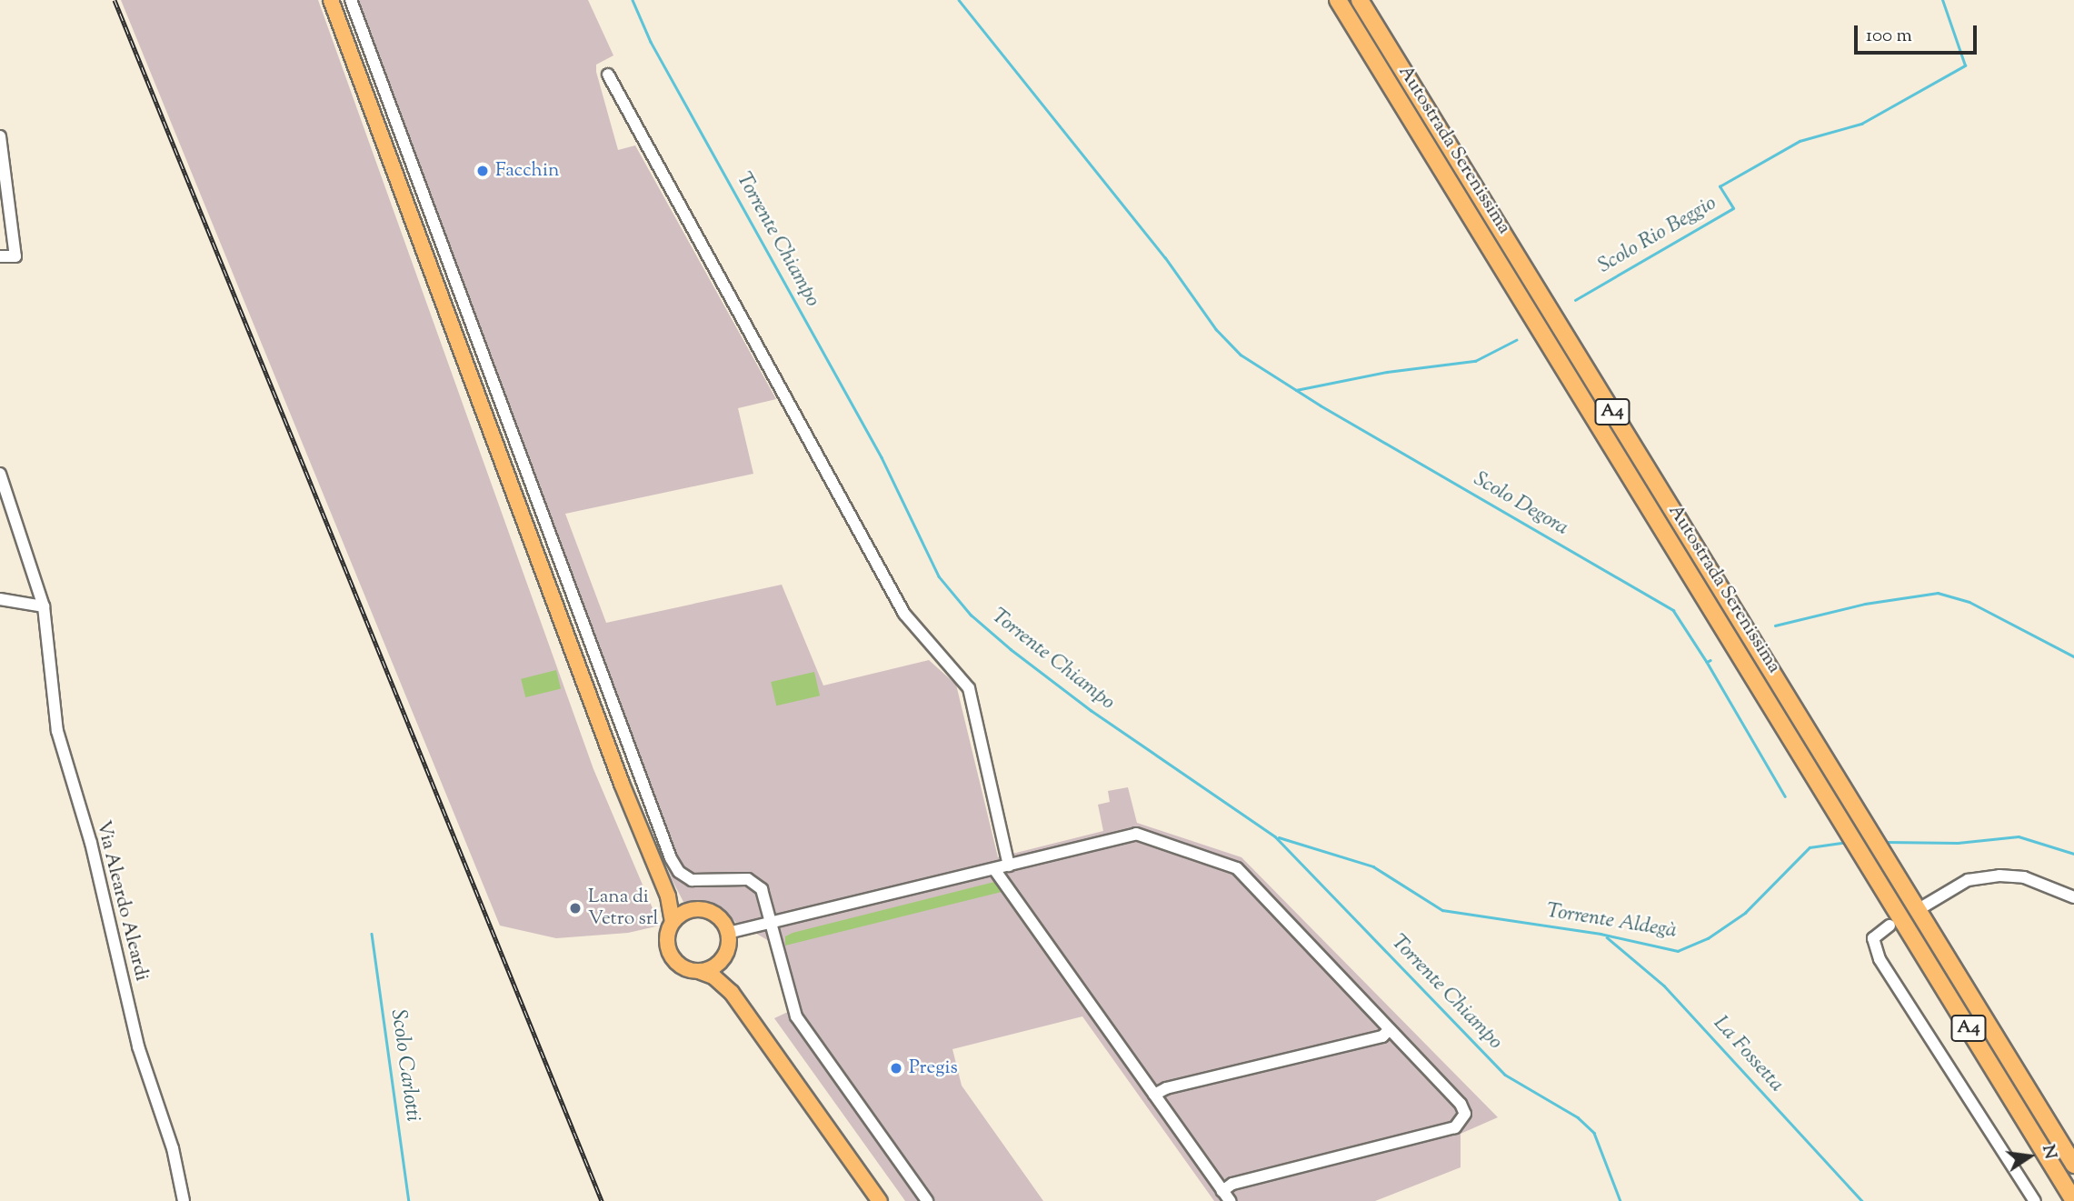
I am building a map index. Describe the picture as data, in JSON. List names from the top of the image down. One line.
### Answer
{"streets":{"highway":["Autostrada Serenissima","A4"],"street":["Via Aleardo Aleardi"]},"water":["Scolo Rio Beggio","Torrente Chiampo","Scolo Degora","Torrente Aldegà","La Fossetta","Scolo Carlotti"],"places":["Facchin","Lana di Vetro srl","Pregis"],"scale_bar":"100 m","north":"right"}
